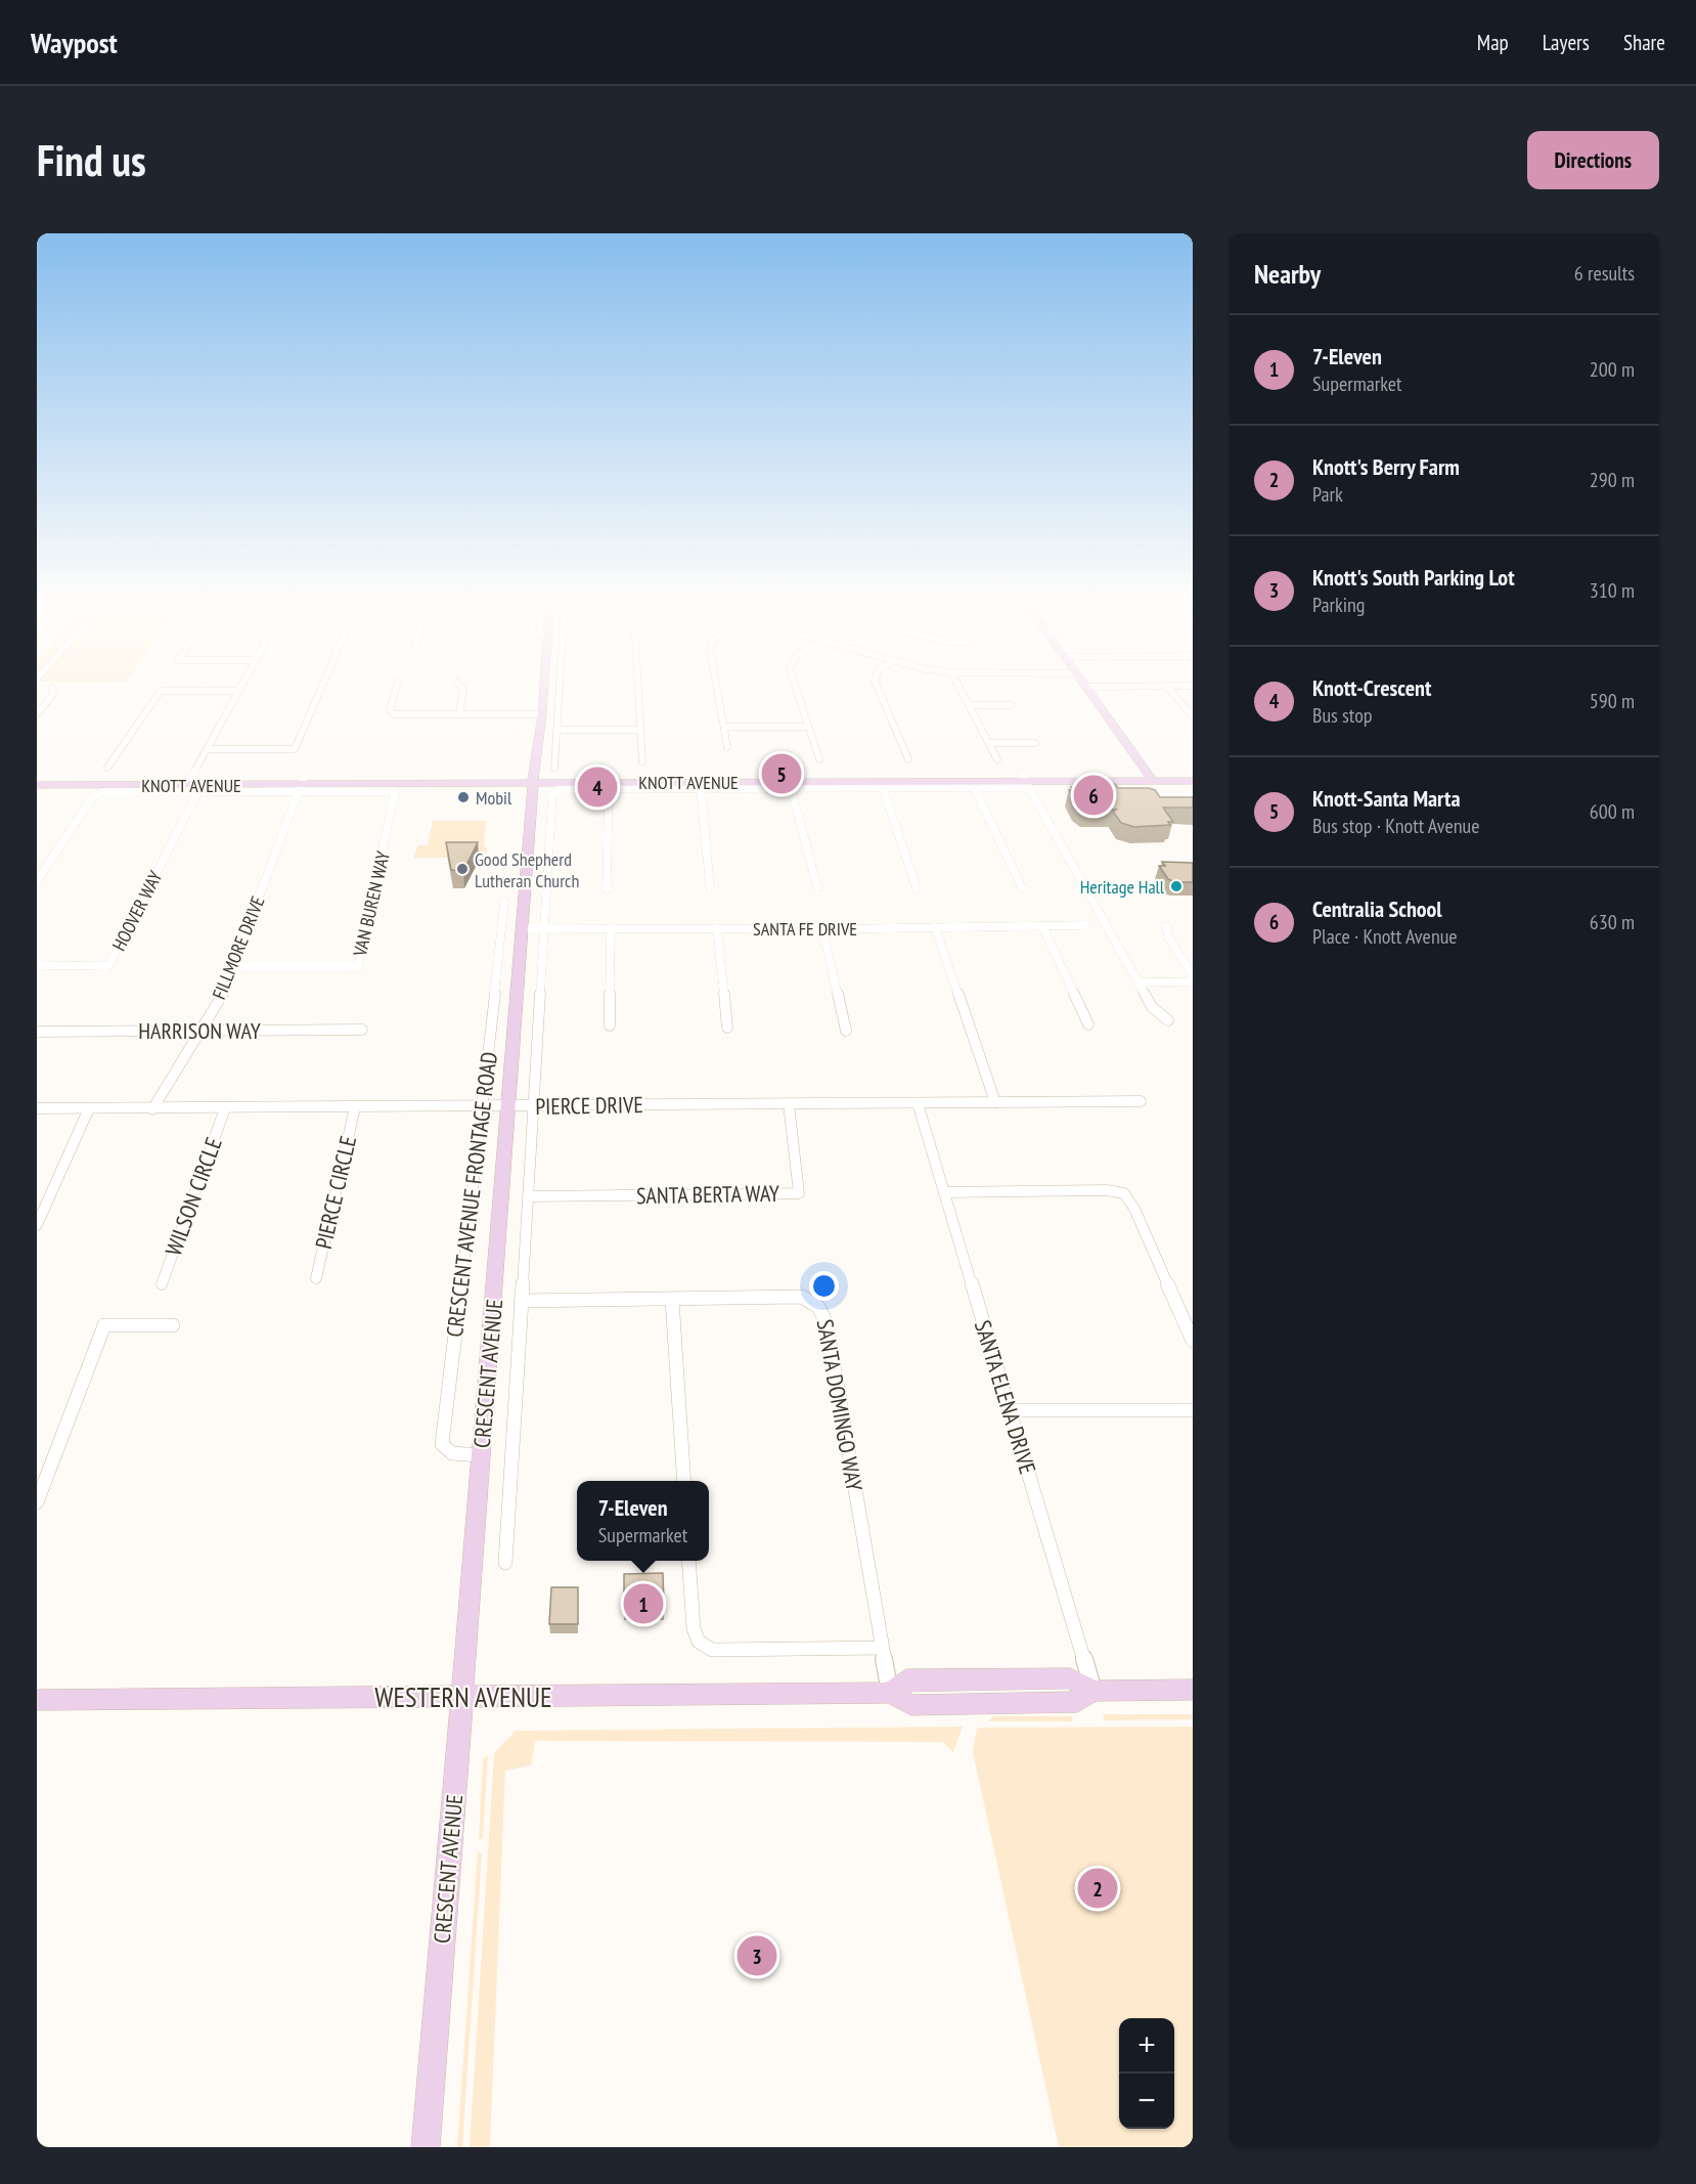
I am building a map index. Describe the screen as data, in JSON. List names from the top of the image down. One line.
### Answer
{"streets":{"street":["KNOTT AVENUE","VAN BUREN WAY","HOOVER WAY","SANTA FE DRIVE","FILLMORE DRIVE","HARRISON WAY","PIERCE DRIVE","PIERCE CIRCLE","CRESCENT AVENUE FRONTAGE ROAD","SANTA BERTA WAY","WILSON CIRCLE","CRESCENT AVENUE","SANTA ELENA DRIVE","SANTA DOMINGO WAY","WESTERN AVENUE"]},"crossings":[["KNOTT AVENUE","VAN BUREN WAY"],["KNOTT AVENUE","FILLMORE DRIVE"],["KNOTT AVENUE","CRESCENT AVENUE"],["VAN BUREN WAY","FILLMORE DRIVE"],["SANTA FE DRIVE","CRESCENT AVENUE"],["FILLMORE DRIVE","HARRISON WAY"],["FILLMORE DRIVE","PIERCE DRIVE"],["PIERCE DRIVE","PIERCE CIRCLE"],["PIERCE DRIVE","CRESCENT AVENUE FRONTAGE ROAD"],["PIERCE DRIVE","SANTA BERTA WAY"],["PIERCE DRIVE","WILSON CIRCLE"],["PIERCE DRIVE","CRESCENT AVENUE"],["PIERCE DRIVE","SANTA ELENA DRIVE"],["CRESCENT AVENUE FRONTAGE ROAD","CRESCENT AVENUE"],["SANTA BERTA WAY","CRESCENT AVENUE"],["CRESCENT AVENUE","SANTA DOMINGO WAY"],["CRESCENT AVENUE","WESTERN AVENUE"],["SANTA ELENA DRIVE","WESTERN AVENUE"],["SANTA DOMINGO WAY","WESTERN AVENUE"]],"places":["Mobil","Good Shepherd Lutheran Church","Heritage Hall"],"page":{"header":"Waypost","nav":["Map","Layers","Share"],"buttons":"Directions","title":"Find us","heading":["Nearby","6 results"],"list":[{"mark":"1","name":"7-Eleven","note":"Supermarket","value":"200 m"},{"mark":"2","name":"Knott's Berry Farm","note":"Park","value":"290 m"},{"mark":"3","name":"Knott's South Parking Lot","note":"Parking","value":"310 m"},{"mark":"4","name":"Knott-Crescent","note":"Bus stop","value":"590 m"},{"mark":"5","name":"Knott-Santa Marta","note":"Bus stop · Knott Avenue","value":"600 m"},{"mark":"6","name":"Centralia School","note":"Place · Knott Avenue","value":"630 m"}],"pins":["5","4","6","1","2","3"],"popup":["7-Eleven","Supermarket"],"map_buttons":["+","−"]}}
